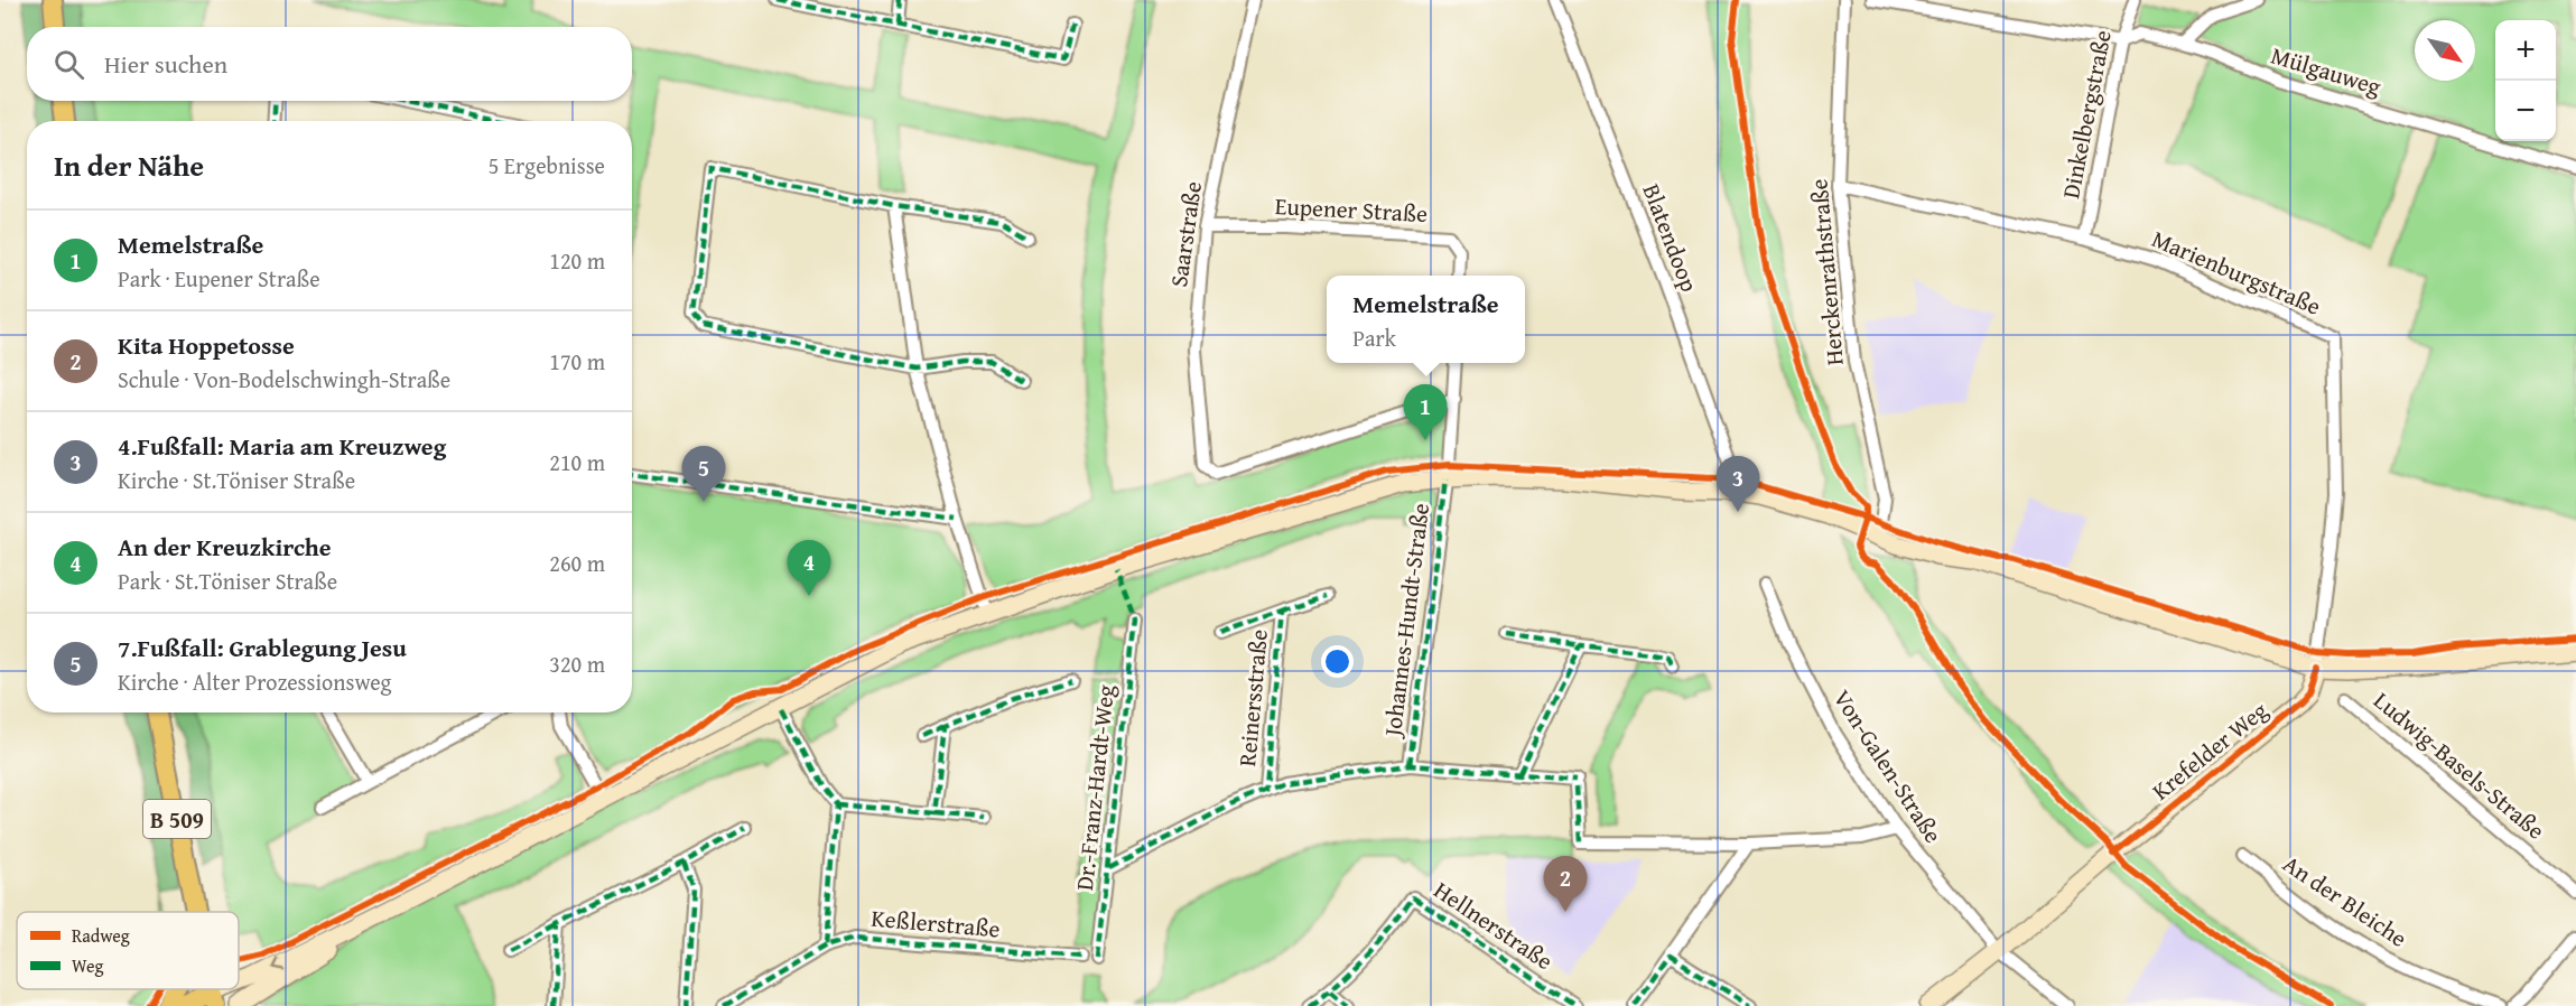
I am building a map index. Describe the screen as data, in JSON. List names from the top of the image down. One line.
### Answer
{"streets":{"main road":["Krefelder Weg","B 509"],"street":["Mülgauweg","Dinkelbergstraße","Eupener Straße","Saarstraße","Blatendoop","Herckenrathstraße","Marienburgstraße","Johannes-Hundt-Straße","Reinersstraße","Ludwig-Basels-Straße","Von-Galen-Straße","Dr.-Franz-Hardt-Weg","An der Bleiche","Keßlerstraße","Hellnerstraße"]},"crossings":[["Mülgauweg","Dinkelbergstraße"],["Dinkelbergstraße","Marienburgstraße"],["Eupener Straße","Saarstraße"],["Herckenrathstraße","Marienburgstraße"],["Marienburgstraße","Krefelder Weg"],["Krefelder Weg","Von-Galen-Straße"]],"legend":["Radweg","Weg"],"north":"bottom right","page":{"map_buttons":["+","−"],"search":"Hier suchen","heading":["In der Nähe","5 Ergebnisse"],"list":[{"mark":"1","name":"Memelstraße","note":"Park · Eupener Straße","value":"120 m"},{"mark":"2","name":"Kita Hoppetosse","note":"Schule · Von-Bodelschwingh-Straße","value":"170 m"},{"mark":"3","name":"4.Fußfall: Maria am Kreuzweg","note":"Kirche · St.Töniser Straße","value":"210 m"},{"mark":"4","name":"An der Kreuzkirche","note":"Park · St.Töniser Straße","value":"260 m"},{"mark":"5","name":"7.Fußfall: Grablegung Jesu","note":"Kirche · Alter Prozessionsweg","value":"320 m"}],"popup":["Memelstraße","Park"],"pins":["1","5","3","4","2"]}}
